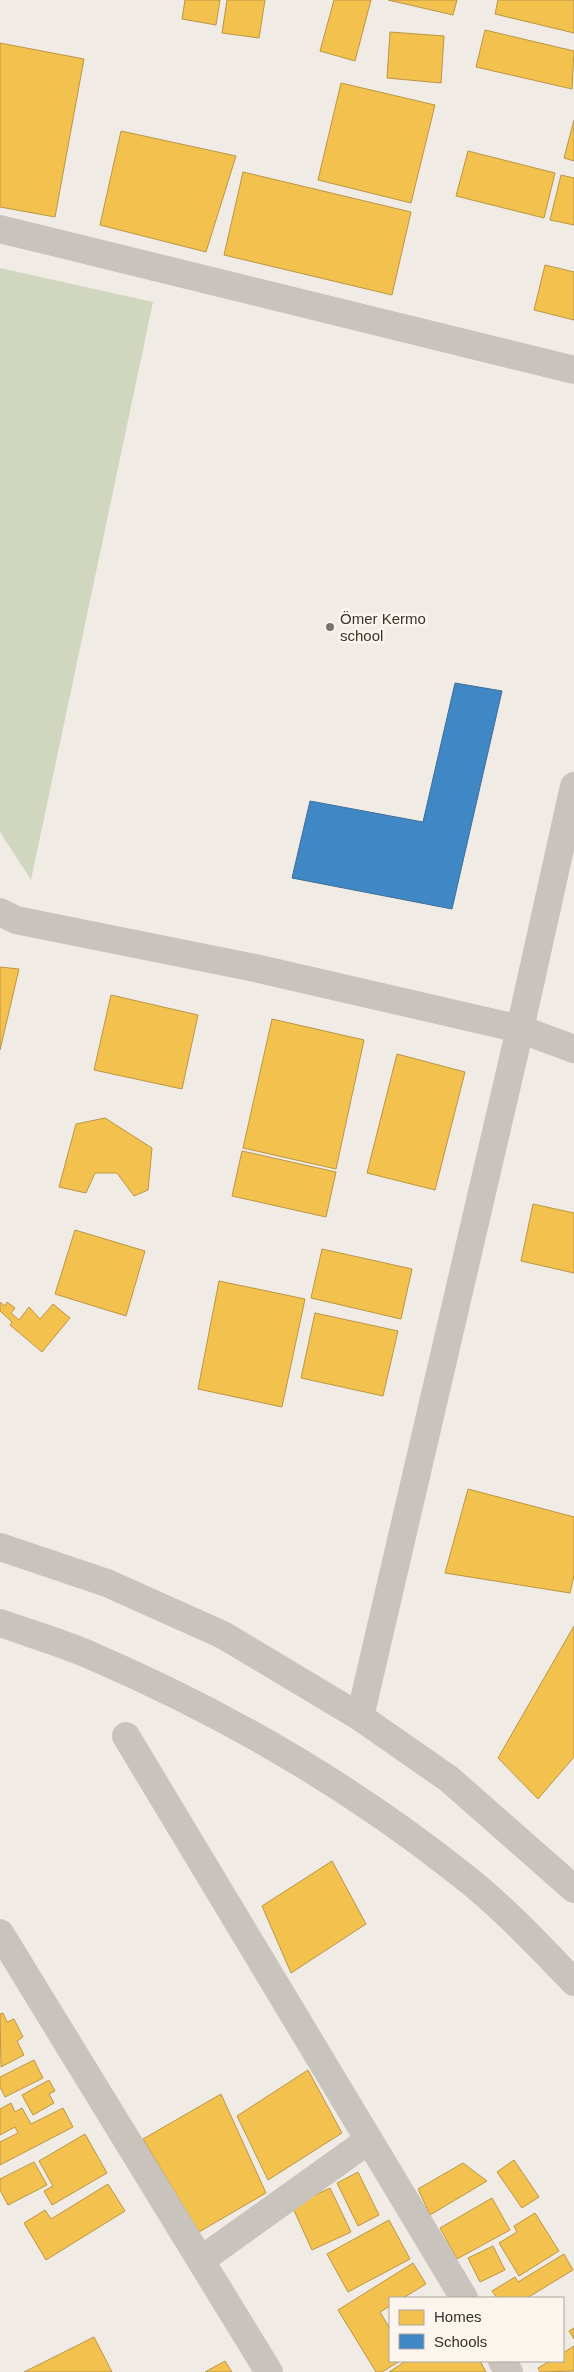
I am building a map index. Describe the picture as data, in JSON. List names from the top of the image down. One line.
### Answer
{"places":["Ömer Kermo school"],"legend":["Homes","Schools"]}
